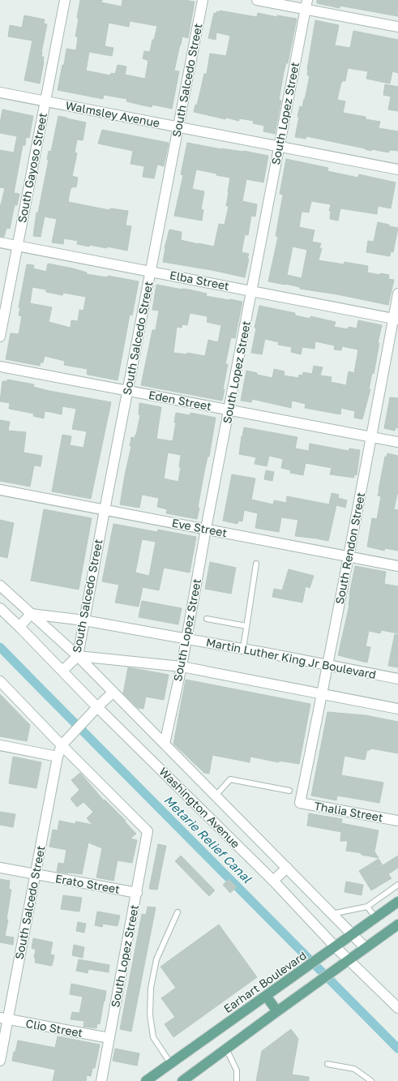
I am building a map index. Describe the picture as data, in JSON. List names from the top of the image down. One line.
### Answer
{"streets":{"main road":["Earhart Boulevard"],"street":["South Salcedo Street","South Lopez Street","Walmsley Avenue","South Gayoso Street","Elba Street","Eden Street","Eve Street","South Rendon Street","Martin Luther King Jr Boulevard","Washington Avenue","Thalia Street","Erato Street","Clio Street"]},"crossings":[["South Salcedo Street","South Lopez Street"],["South Salcedo Street","Walmsley Avenue"],["South Salcedo Street","Elba Street"],["South Salcedo Street","Eden Street"],["South Salcedo Street","Eve Street"],["South Salcedo Street","Martin Luther King Jr Boulevard"],["South Salcedo Street","Washington Avenue"],["South Salcedo Street","Erato Street"],["South Salcedo Street","Clio Street"],["South Lopez Street","Walmsley Avenue"],["South Lopez Street","Elba Street"],["South Lopez Street","Eden Street"],["South Lopez Street","Eve Street"],["South Lopez Street","Martin Luther King Jr Boulevard"],["South Lopez Street","Washington Avenue"],["South Lopez Street","Erato Street"],["South Lopez Street","Clio Street"],["Walmsley Avenue","South Gayoso Street"],["South Gayoso Street","Elba Street"],["Elba Street","South Rendon Street"],["Eden Street","South Rendon Street"],["Eve Street","South Rendon Street"],["South Rendon Street","Martin Luther King Jr Boulevard"],["South Rendon Street","Thalia Street"],["Martin Luther King Jr Boulevard","Washington Avenue"],["Washington Avenue","Earhart Boulevard"]],"water":["Metarie Relief Canal"]}
